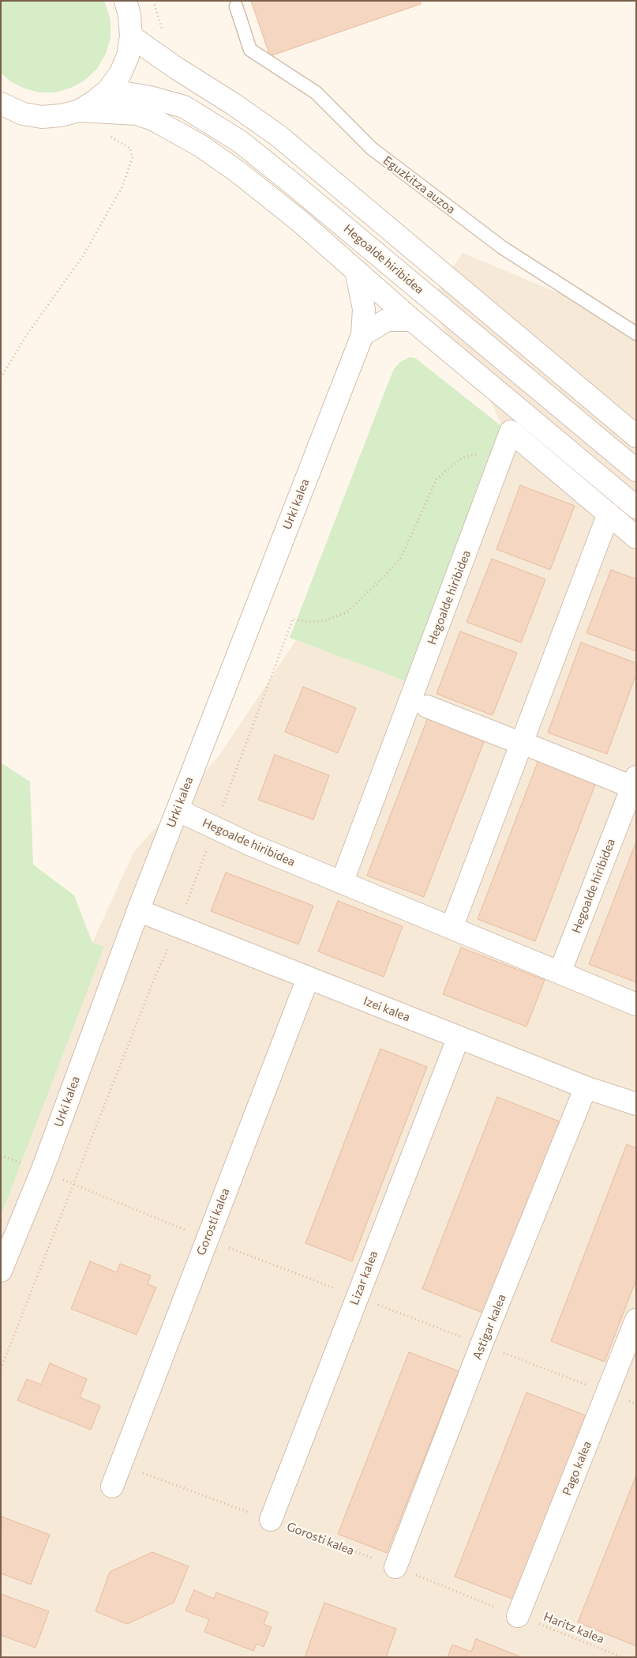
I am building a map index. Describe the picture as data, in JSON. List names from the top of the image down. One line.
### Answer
{"streets":{"street":["Hegoalde hiribidea","Urki kalea","Izei kalea","Gorosti kalea","Lizar kalea","Astigar kalea","Pago kalea"],"lane":["Eguzkitza auzoa"],"path":["Haritz kalea"]},"crossings":[["Hegoalde hiribidea","Urki kalea"],["Urki kalea","Izei kalea"],["Izei kalea","Gorosti kalea"],["Izei kalea","Lizar kalea"],["Izei kalea","Astigar kalea"],["Gorosti kalea","Lizar kalea"],["Gorosti kalea","Astigar kalea"],["Gorosti kalea","Pago kalea"],["Gorosti kalea","Haritz kalea"],["Pago kalea","Haritz kalea"]]}
